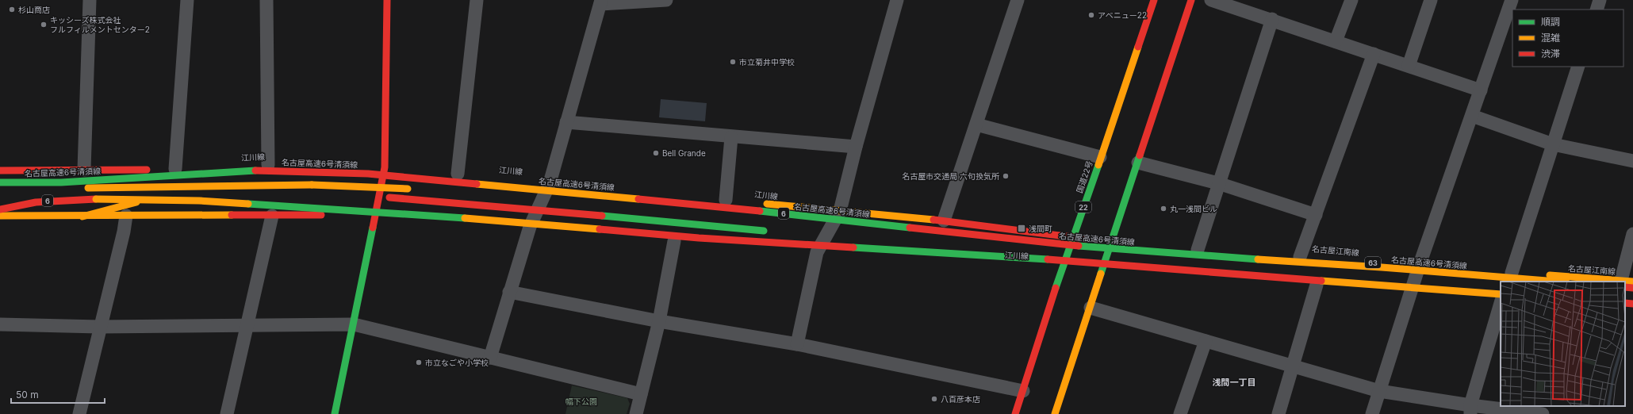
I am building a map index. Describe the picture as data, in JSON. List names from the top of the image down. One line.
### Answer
{"streets":{"main road":["江川線","名古屋高速6号清須線","国道22号","6","22","名古屋江南線","63"]},"crossings":[["江川線","国道22号"],["江川線","名古屋江南線"]],"districts":["浅間一丁目"],"parks":["幅下公園"],"places":{"other":["杉山商店","アベニュー22","キッシーズ株式会社 フルフィルメントセンター2","市立菊井中学校","Bell Grande","名古屋市交通局 六句換気所","丸一浅間ビル","市立なごや小学校","八百彦本店"],"transit":["浅間町"]},"legend":["順調","混雑","渋滞"],"scale_bar":"50 m"}
